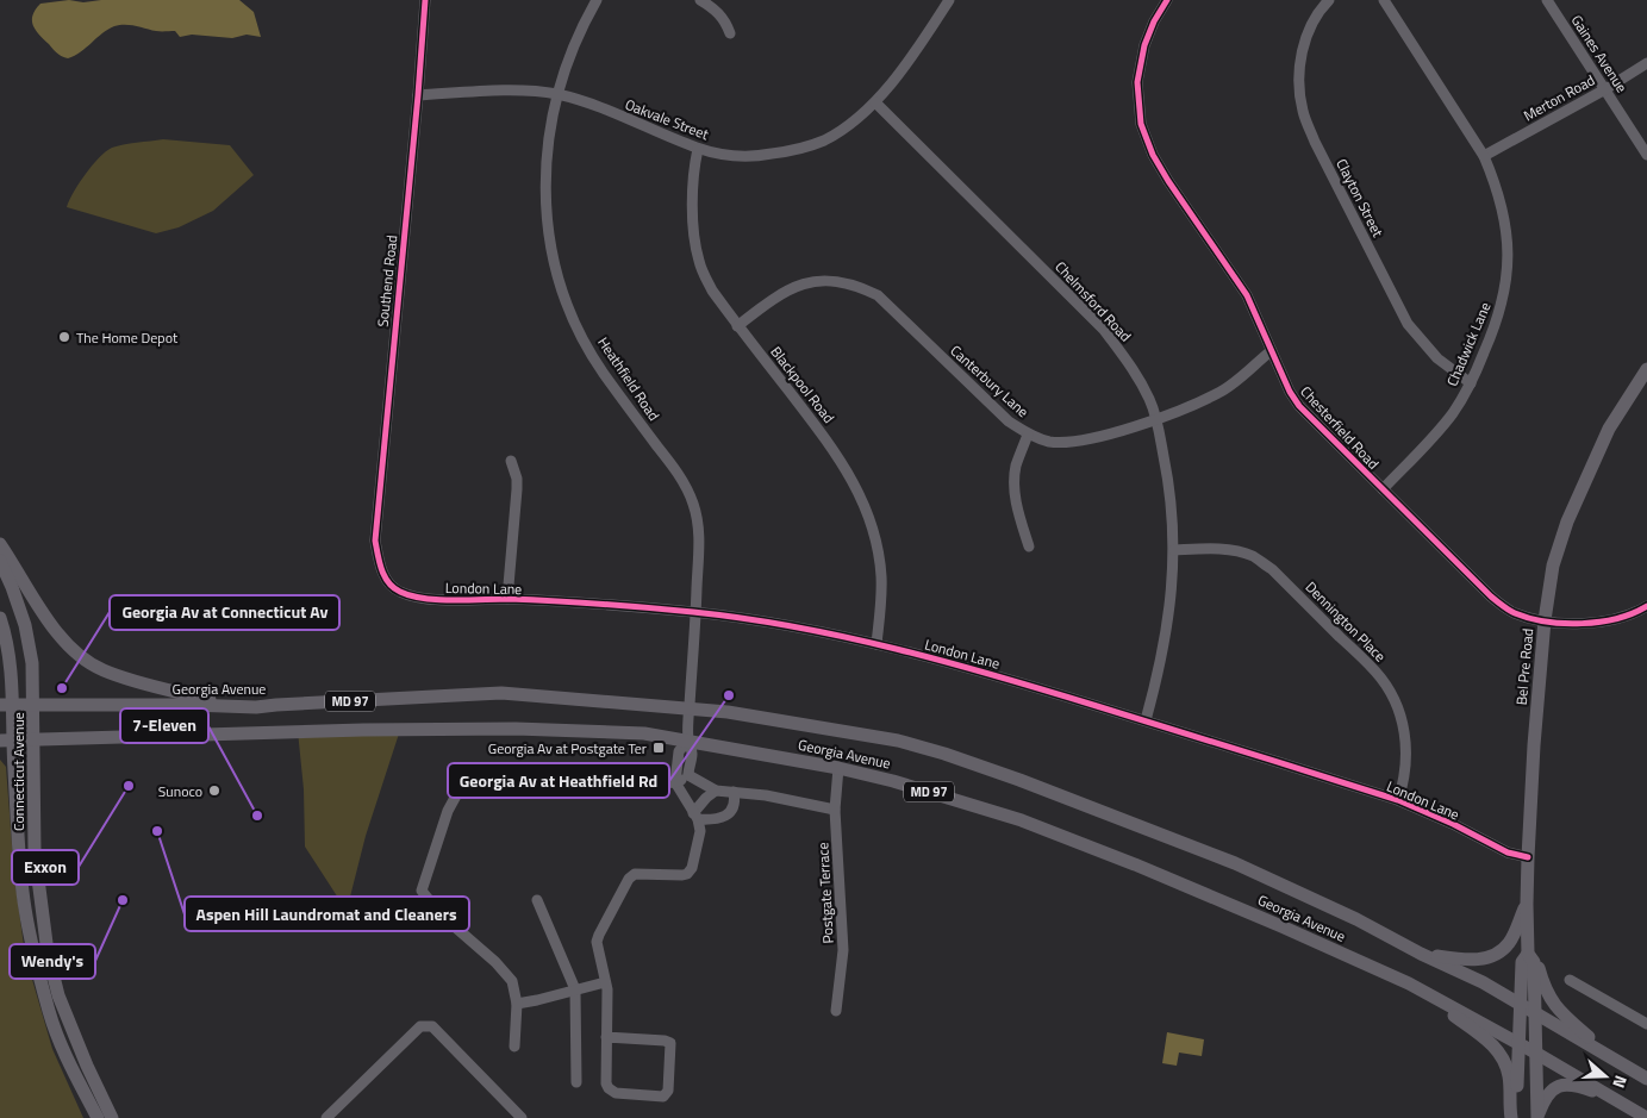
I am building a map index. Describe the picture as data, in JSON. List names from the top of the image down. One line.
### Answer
{"streets":{"main road":["Bel Pre Road","Georgia Avenue","MD 97","Connecticut Avenue"],"street":["Gaines Avenue","Merton Road","Oakvale Street","Clayton Street","Southend Road","Chelmsford Road","Chadwick Lane","Heathfield Road","Canterbury Lane","Blackpool Road","Chesterfield Road","London Lane","Dennington Place","Postgate Terrace"]},"crossings":[["Gaines Avenue","Merton Road"],["Merton Road","Chadwick Lane"],["Oakvale Street","Southend Road"],["Oakvale Street","Chelmsford Road"],["Oakvale Street","Heathfield Road"],["Oakvale Street","Blackpool Road"],["Clayton Street","Chadwick Lane"],["Southend Road","London Lane"],["Chelmsford Road","Canterbury Lane"],["Chelmsford Road","London Lane"],["Chelmsford Road","Dennington Place"],["Chadwick Lane","Chesterfield Road"],["Heathfield Road","London Lane"],["Heathfield Road","Georgia Avenue"],["Canterbury Lane","Blackpool Road"],["Canterbury Lane","Chesterfield Road"],["Blackpool Road","London Lane"],["Chesterfield Road","Bel Pre Road"],["London Lane","Dennington Place"],["London Lane","Bel Pre Road"],["Bel Pre Road","Georgia Avenue"],["Georgia Avenue","Connecticut Avenue"],["Georgia Avenue","Postgate Terrace"]],"places":{"other":["The Home Depot","Georgia Av at Connecticut Av","Georgia Av at Heathfield Rd","Exxon","Sunoco","7-Eleven","Aspen Hill Laundromat and Cleaners","Wendy's"],"transit":["Georgia Av at Postgate Ter"]},"north":"right"}
